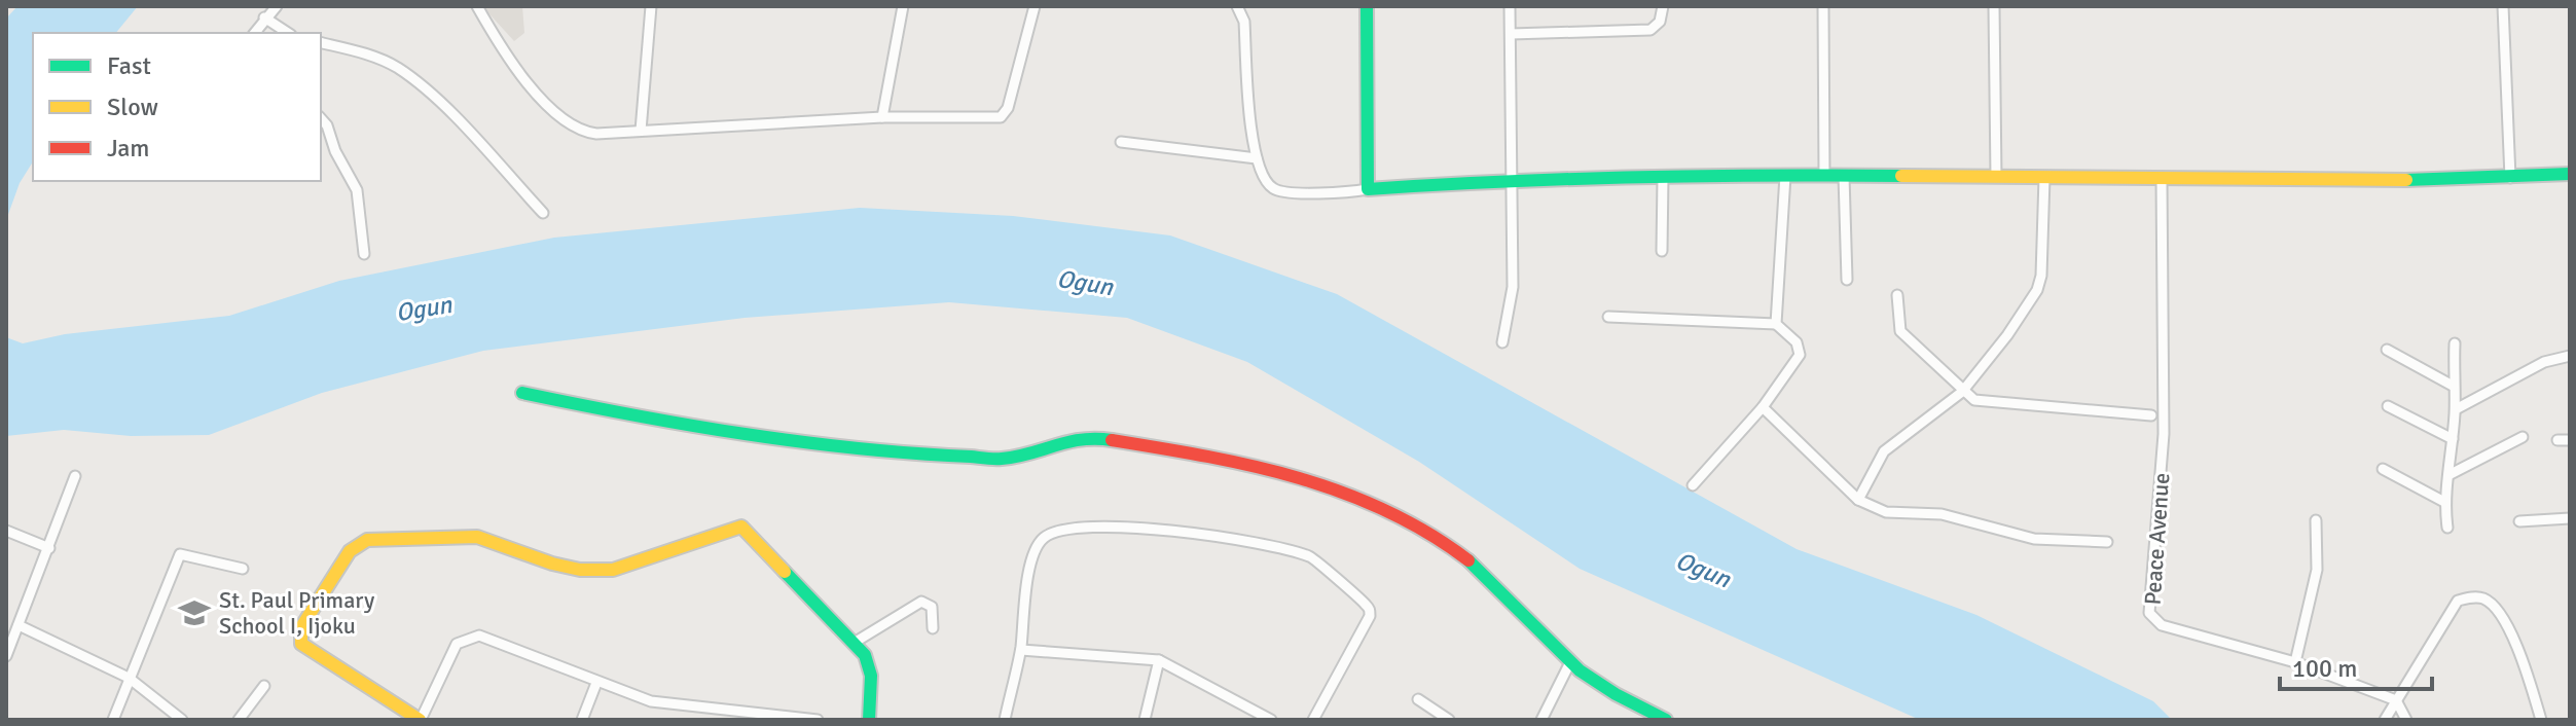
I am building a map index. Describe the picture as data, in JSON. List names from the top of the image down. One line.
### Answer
{"streets":{"street":["Peace Avenue"]},"water":["Ogun"],"places":{"school or university":["St. Paul Primary School I, Ijoku"]},"legend":["Fast","Slow","Jam"],"scale_bar":"100 m"}
